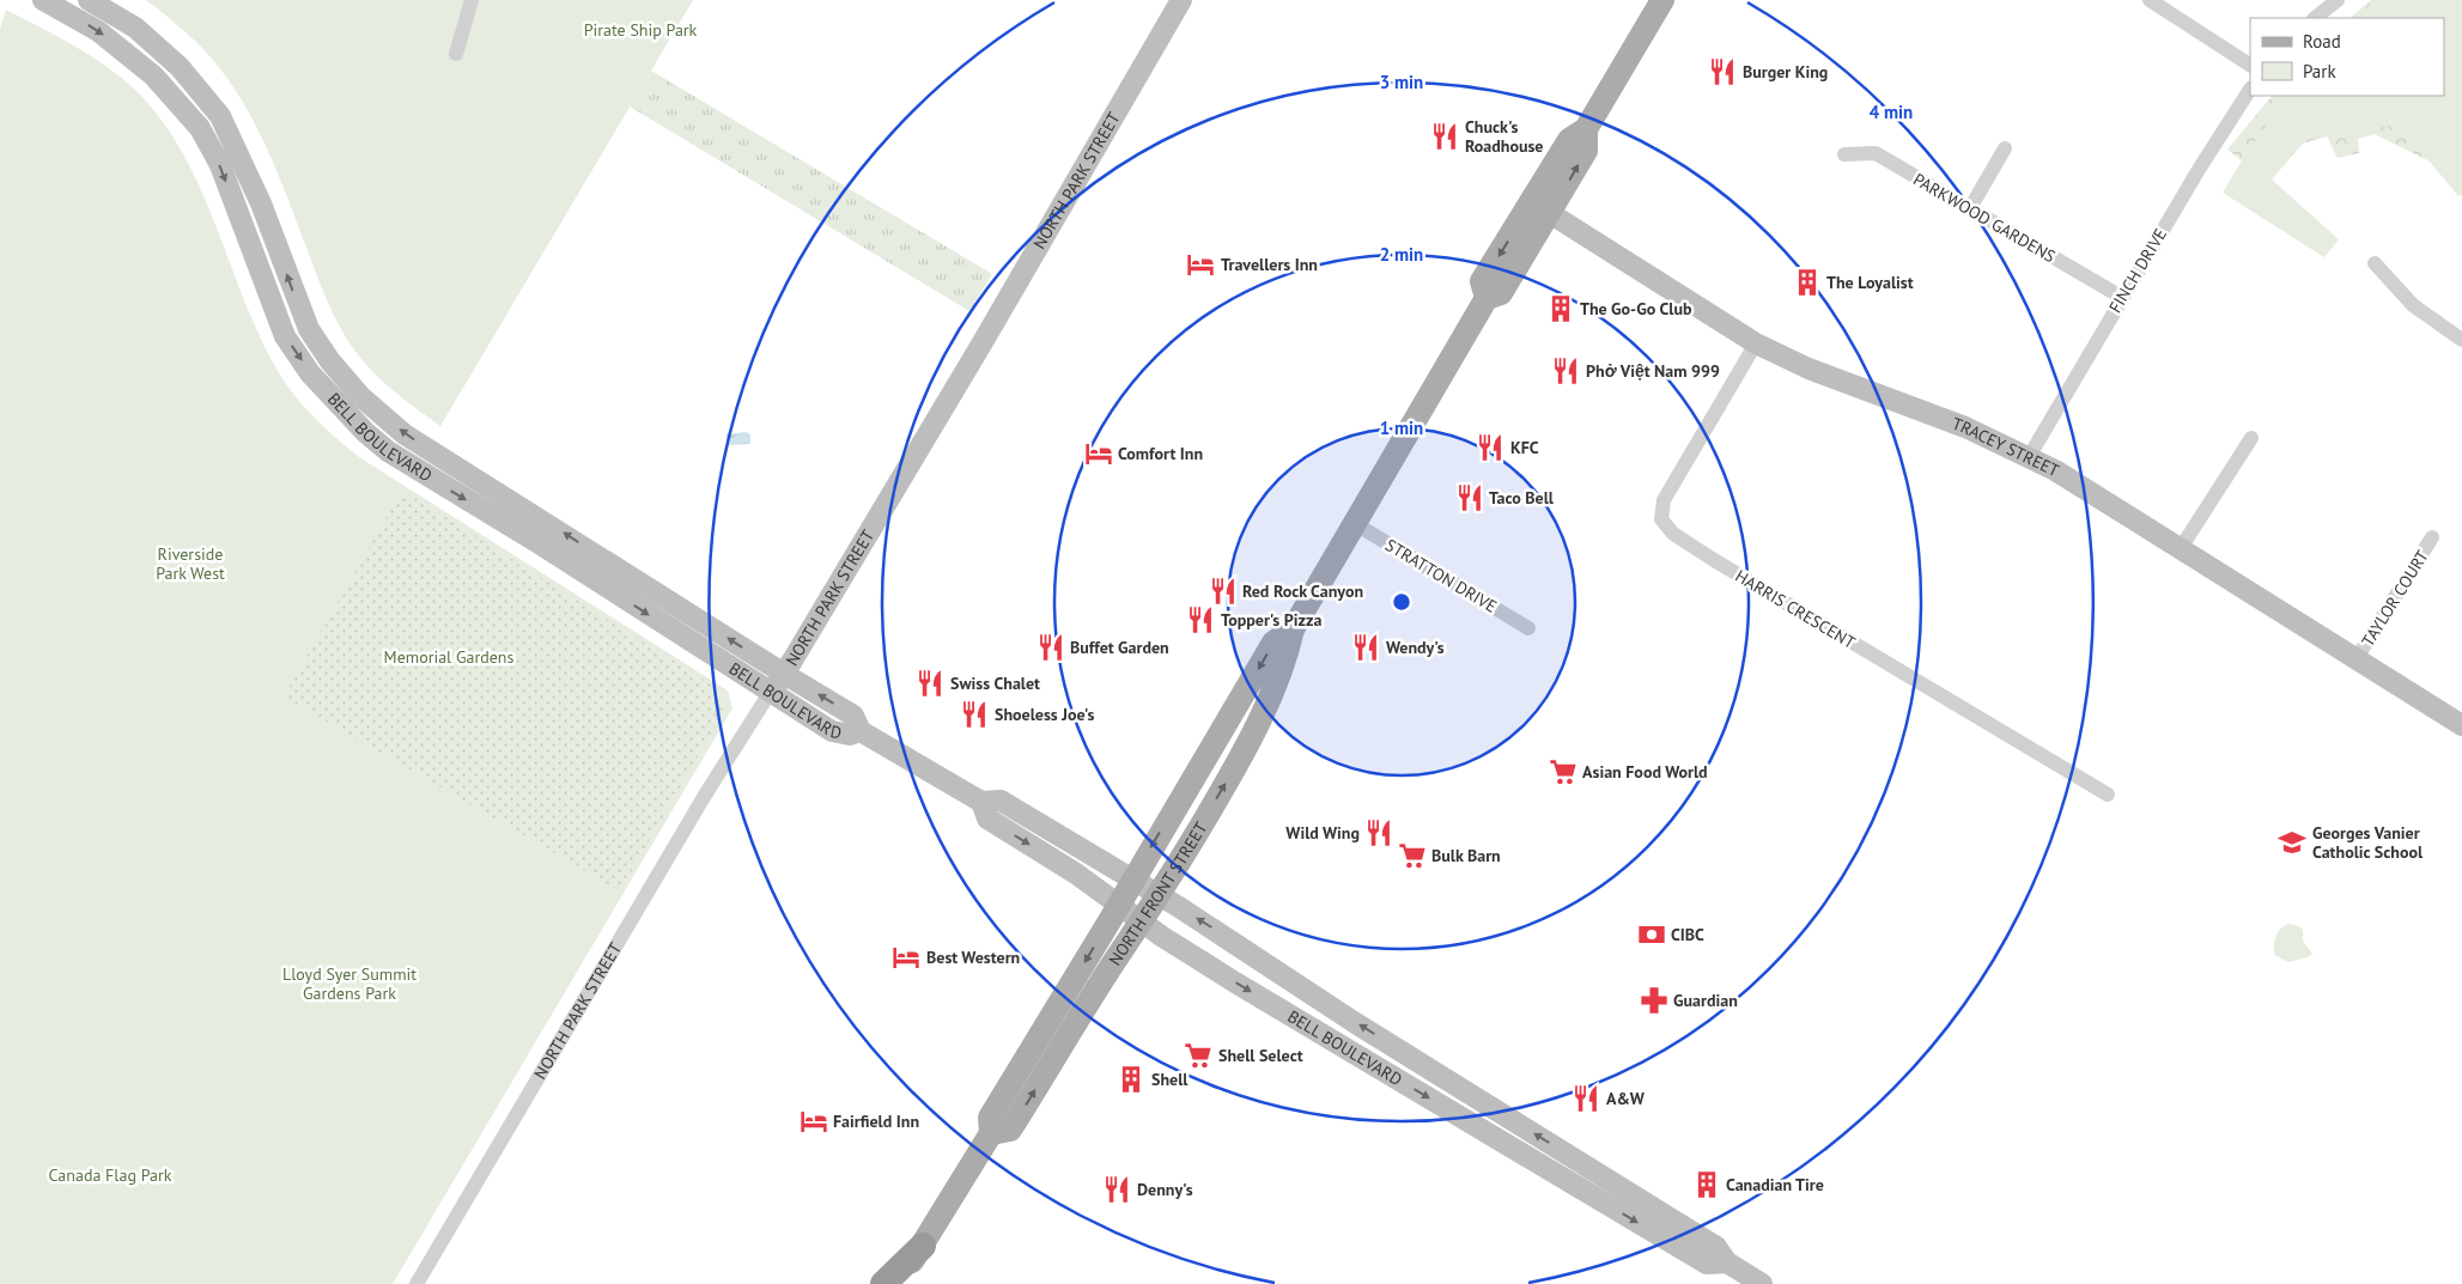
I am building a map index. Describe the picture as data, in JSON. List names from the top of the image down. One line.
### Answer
{"streets":{"main road":["NORTH PARK STREET","BELL BOULEVARD","TRACEY STREET","NORTH FRONT STREET"],"street":["PARKWOOD GARDENS","FINCH DRIVE","STRATTON DRIVE","TAYLOR COURT","HARRIS CRESCENT"]},"crossings":[["NORTH PARK STREET","BELL BOULEVARD"],["PARKWOOD GARDENS","FINCH DRIVE"],["FINCH DRIVE","TRACEY STREET"],["BELL BOULEVARD","NORTH FRONT STREET"],["TRACEY STREET","TAYLOR COURT"],["TRACEY STREET","HARRIS CRESCENT"],["TRACEY STREET","NORTH FRONT STREET"],["STRATTON DRIVE","NORTH FRONT STREET"]],"parks":["Pirate Ship Park","Riverside Park West","Memorial Gardens","Lloyd Syer Summit Gardens Park","Canada Flag Park"],"places":{"restaurant":["Burger King","Chuck's Roadhouse","Phở Việt Nam 999","KFC","Taco Bell","Red Rock Canyon","Topper's Pizza","Buffet Garden","Wendy's","Swiss Chalet","Shoeless Joe's","Wild Wing","A&W","Denny's"],"hotel":["Travellers Inn","Comfort Inn","Best Western","Fairfield Inn"],"building":["The Loyalist","The Go-Go Club","Shell","Canadian Tire"],"supermarket":["Asian Food World","Bulk Barn","Shell Select"],"school or university":["Georges Vanier Catholic School"],"bank":["CIBC"],"pharmacy":["Guardian"]},"legend":["Road","Park"],"rings":["3 min","4 min","2 min","1 min"]}
